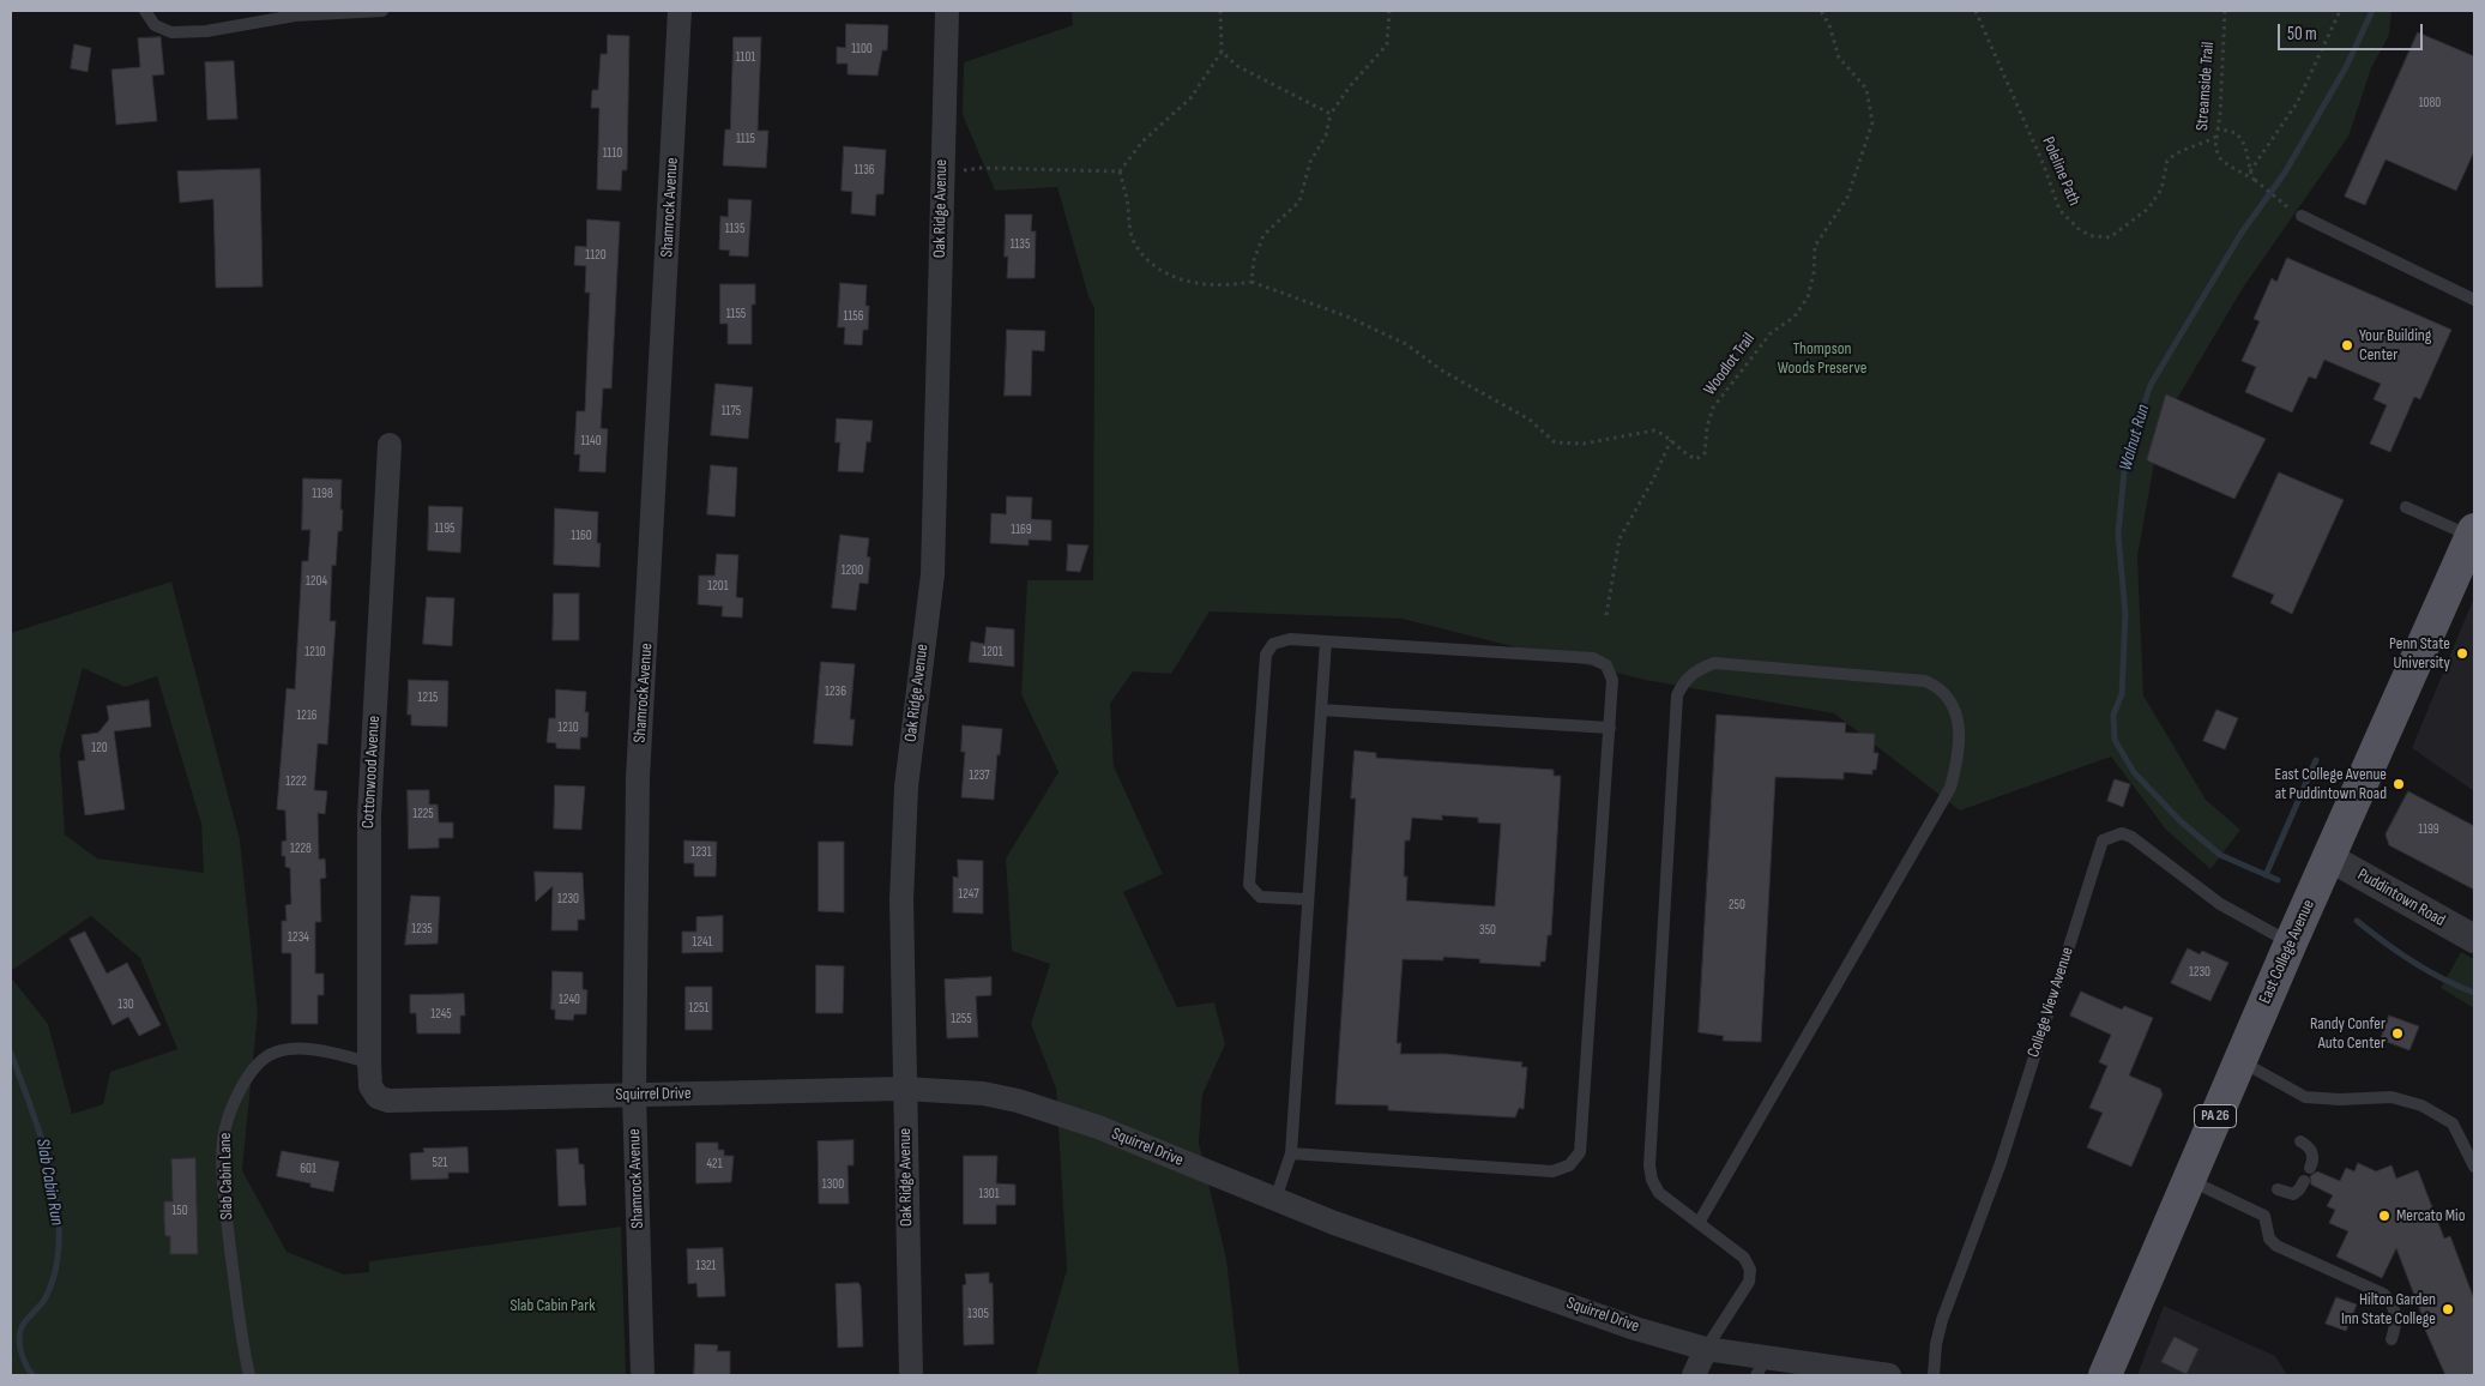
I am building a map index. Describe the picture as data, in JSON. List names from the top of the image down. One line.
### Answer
{"streets":{"main road":["East College Avenue","PA 26"],"street":["Shamrock Avenue","Oak Ridge Avenue","Cottonwood Avenue","Puddintown Road","Squirrel Drive"],"lane":["College View Avenue","Slab Cabin Lane"],"path":["Streamside Trail","Poleline Path","Woodlot Trail"]},"crossings":[["Streamside Trail","Poleline Path"],["Shamrock Avenue","Squirrel Drive"],["Oak Ridge Avenue","Squirrel Drive"],["Cottonwood Avenue","Squirrel Drive"],["Cottonwood Avenue","Slab Cabin Lane"],["Puddintown Road","East College Avenue"],["East College Avenue","College View Avenue"]],"water":["Walnut Run","Slab Cabin Run"],"parks":["Thompson Woods Preserve","Slab Cabin Park"],"places":["Your Building Center","Penn State University","East College Avenue at Puddintown Road","Randy Confer Auto Center","Mercato Mio","Hilton Garden Inn State College"],"house_numbers":["1100","1101","1080","1115","1110","1136","1135","1135","1120","1155","1156","1175","1140","1198","1195","1169","1160","1200","1204","1201","1210","1201","1236","1215","1216","1210","120","1237","1222","1225","1199","1228","1231","1247","1230","250","1235","350","1234","1241","1230","1240","130","1251","1245","1255","521","421","601","1300","1301","150","1321","1305"],"scale_bar":"50 m"}
